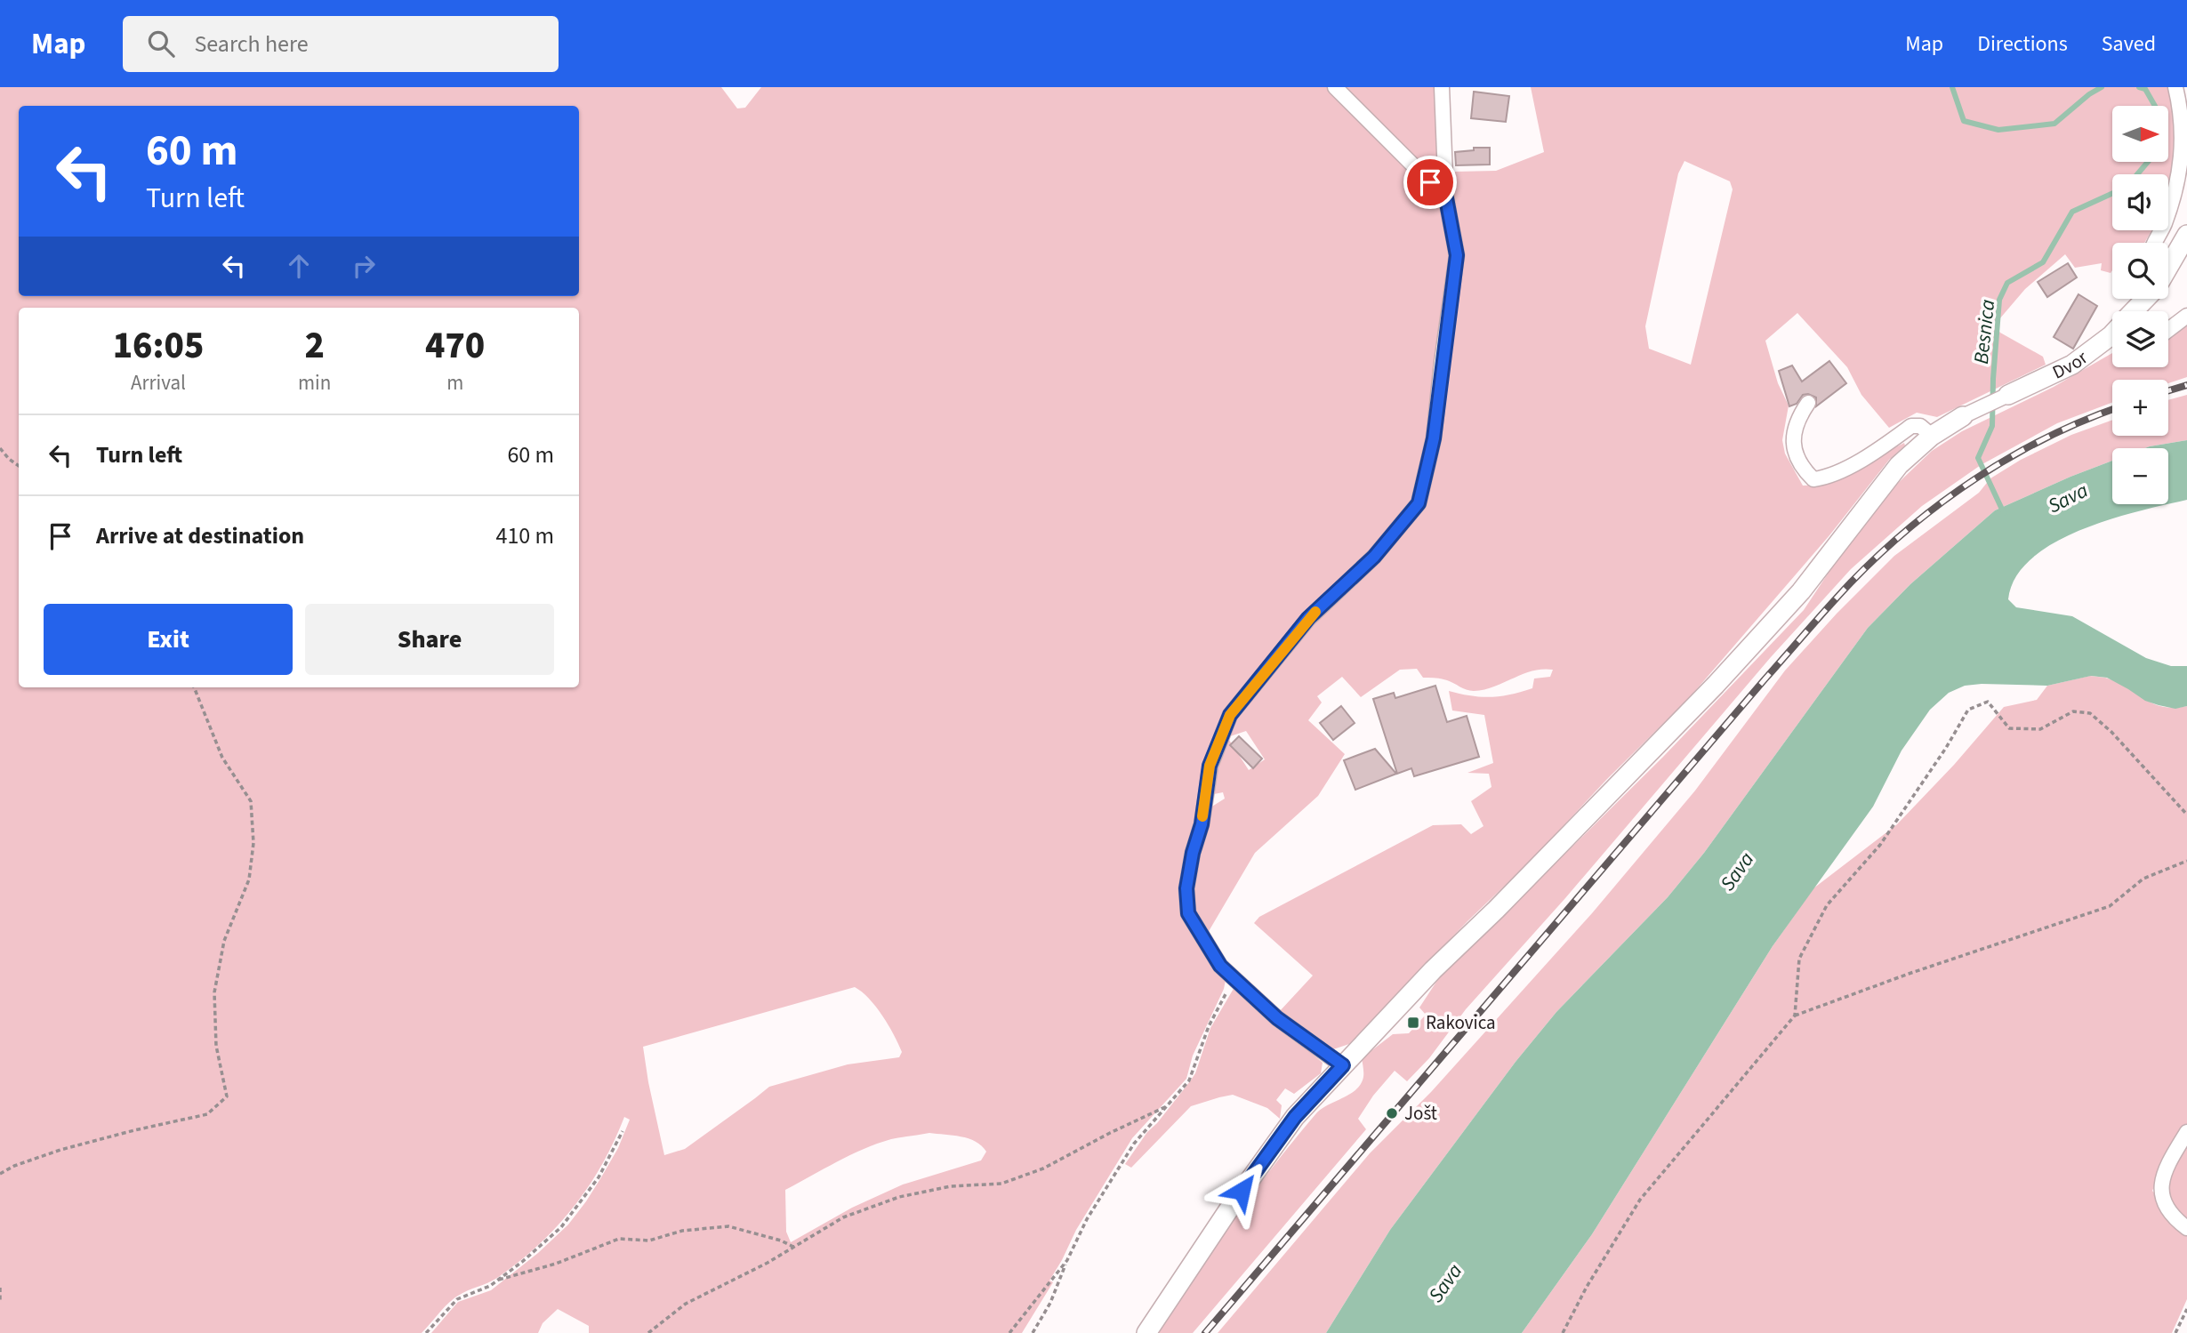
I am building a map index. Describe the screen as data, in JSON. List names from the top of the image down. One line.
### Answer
{"streets":{"street":["Dvor"]},"water":["Besnica","Sava"],"places":{"transit":["Rakovica"],"other":["Jošt"]},"north":"right","page":{"header":"Map","search":"Search here","nav":["Map","Directions","Saved"],"map_buttons":["+","−"],"turn":["60 m","Turn left"],"eta":["16:05","Arrival","2","min","470","m"],"list":[{"name":"Turn left","value":"60 m"},{"name":"Arrive at destination","value":"410 m"}],"buttons":["Exit","Share"]}}
